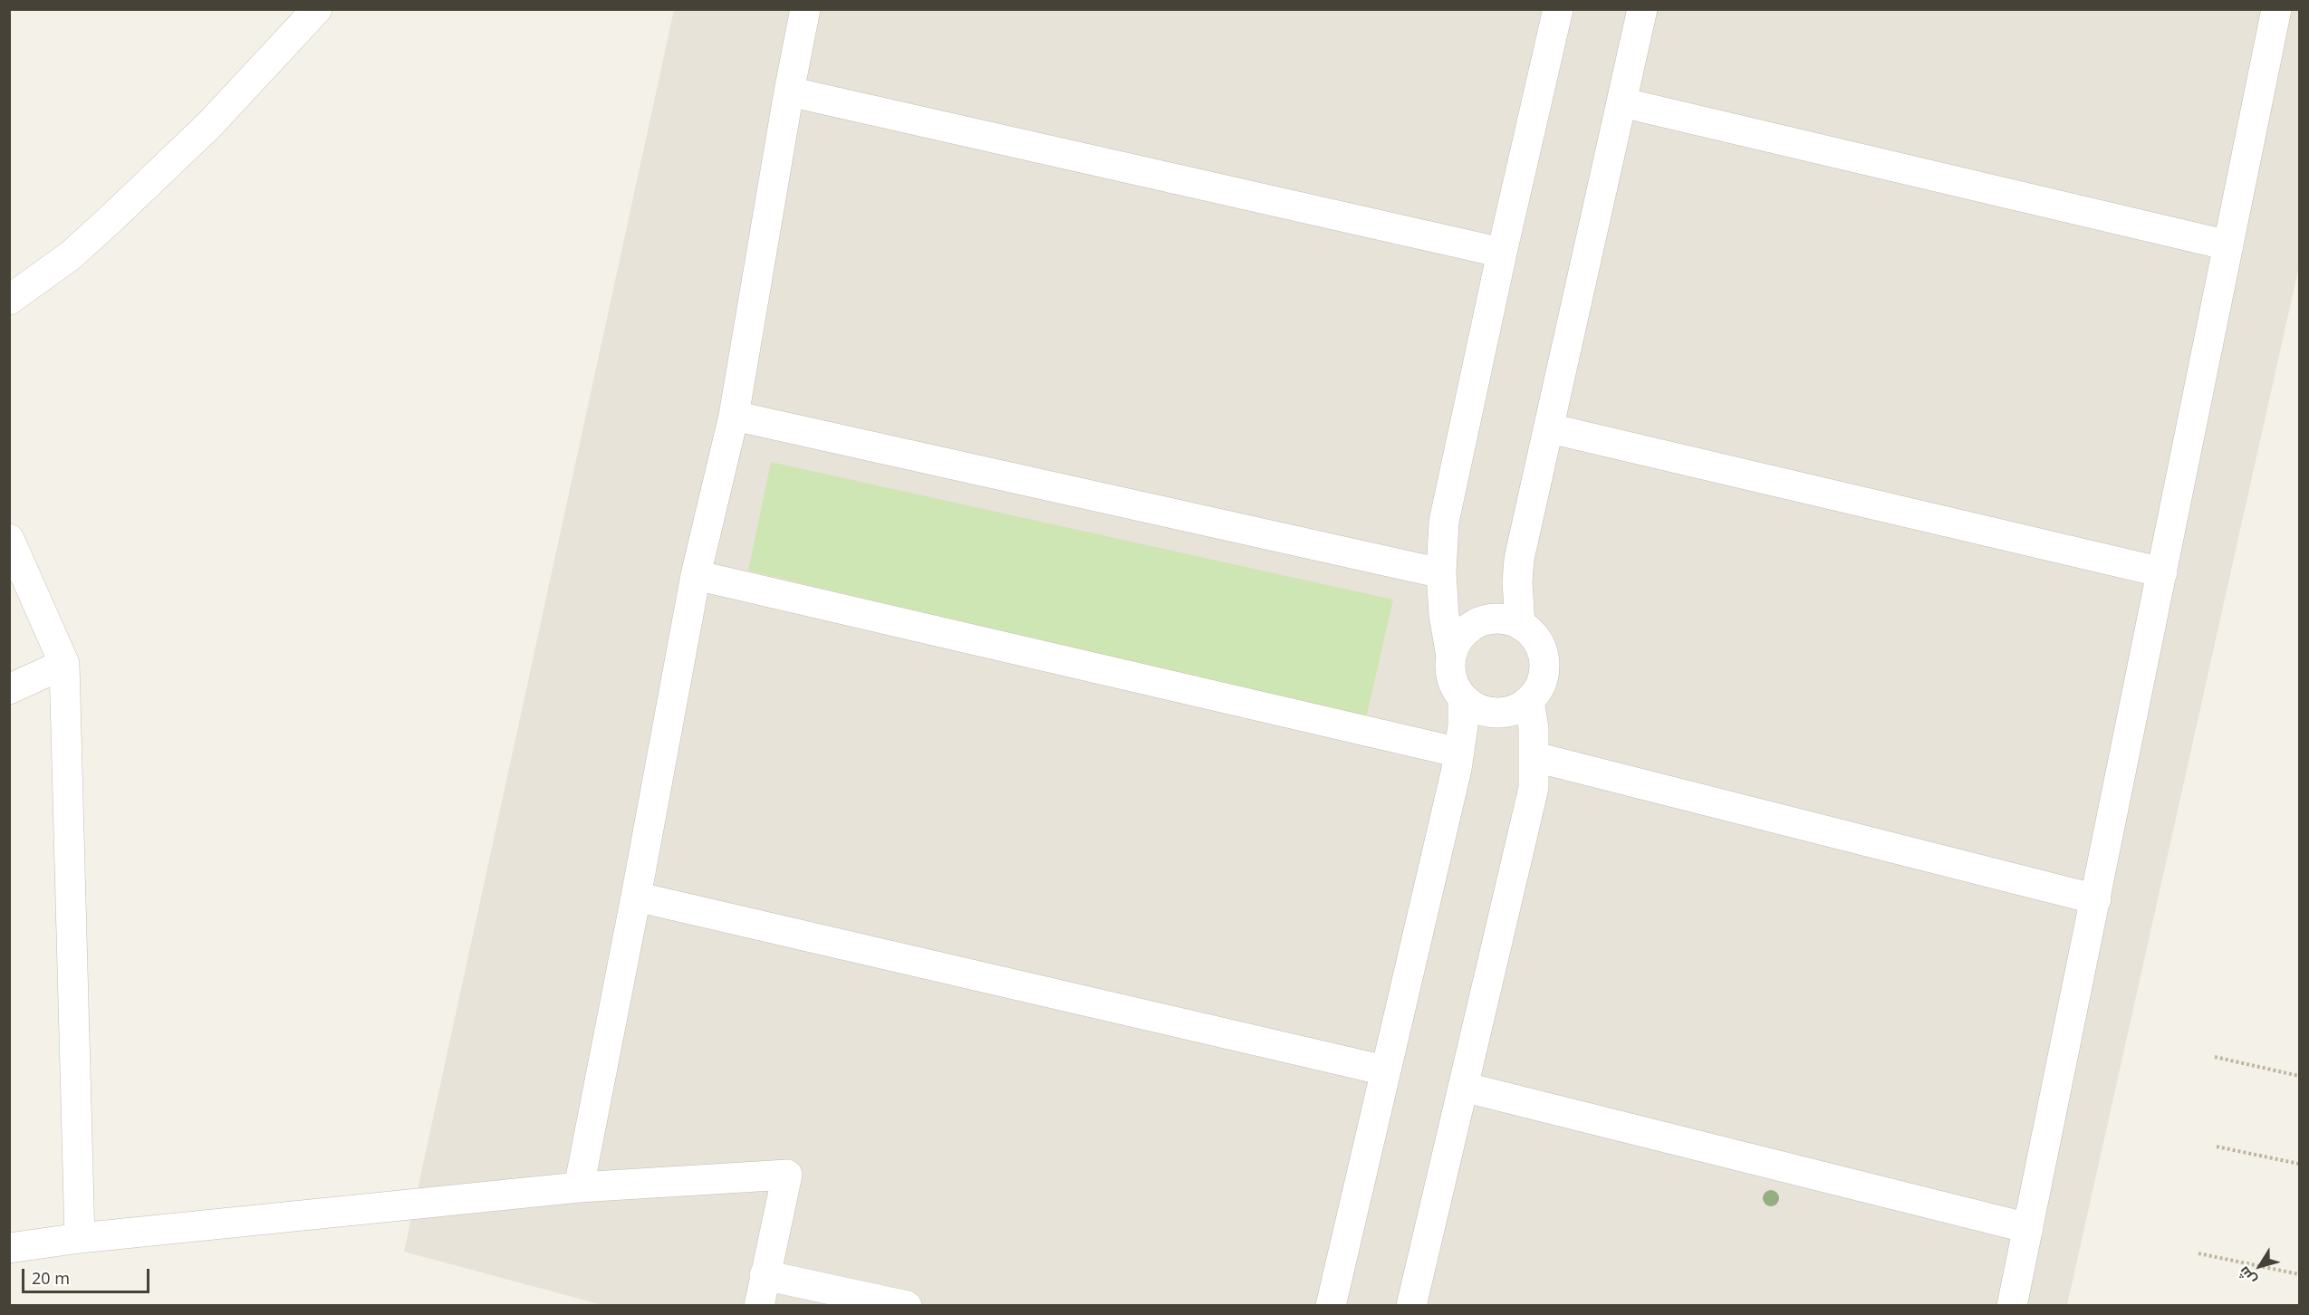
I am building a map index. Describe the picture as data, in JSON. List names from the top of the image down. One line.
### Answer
{"scale_bar":"20 m","north":"bottom left"}
